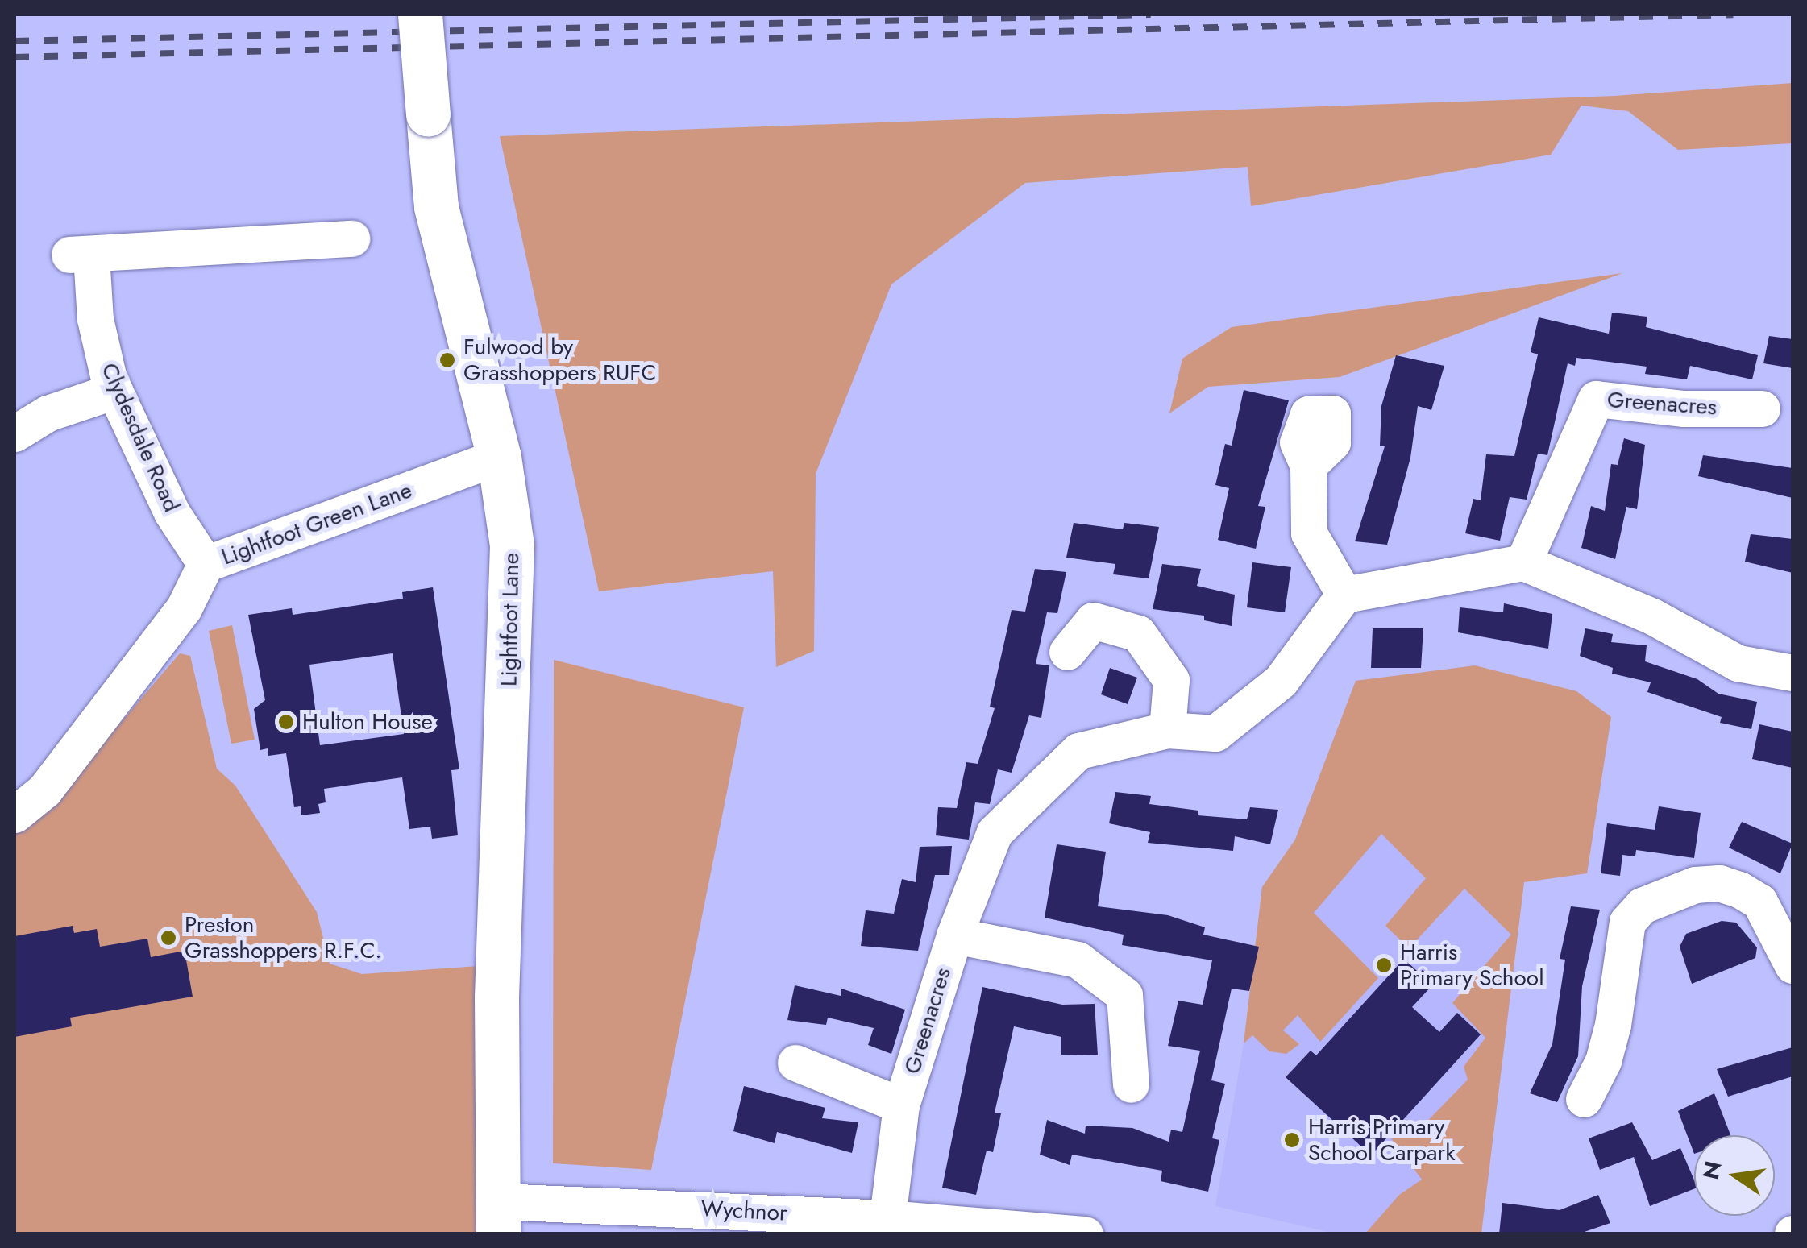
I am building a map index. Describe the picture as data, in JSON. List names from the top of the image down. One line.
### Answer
{"streets":{"main road":["Lightfoot Lane"],"street":["Greenacres","Clydesdale Road","Lightfoot Green Lane","Wychnor"]},"crossings":[["Greenacres","Wychnor"],["Clydesdale Road","Lightfoot Green Lane"],["Lightfoot Green Lane","Lightfoot Lane"],["Lightfoot Lane","Wychnor"]],"places":["Fulwood by Grasshoppers RUFC","Hulton House","Preston Grasshoppers R.F.C.","Harris Primary School","Harris Primary School Carpark"],"north":"left"}
